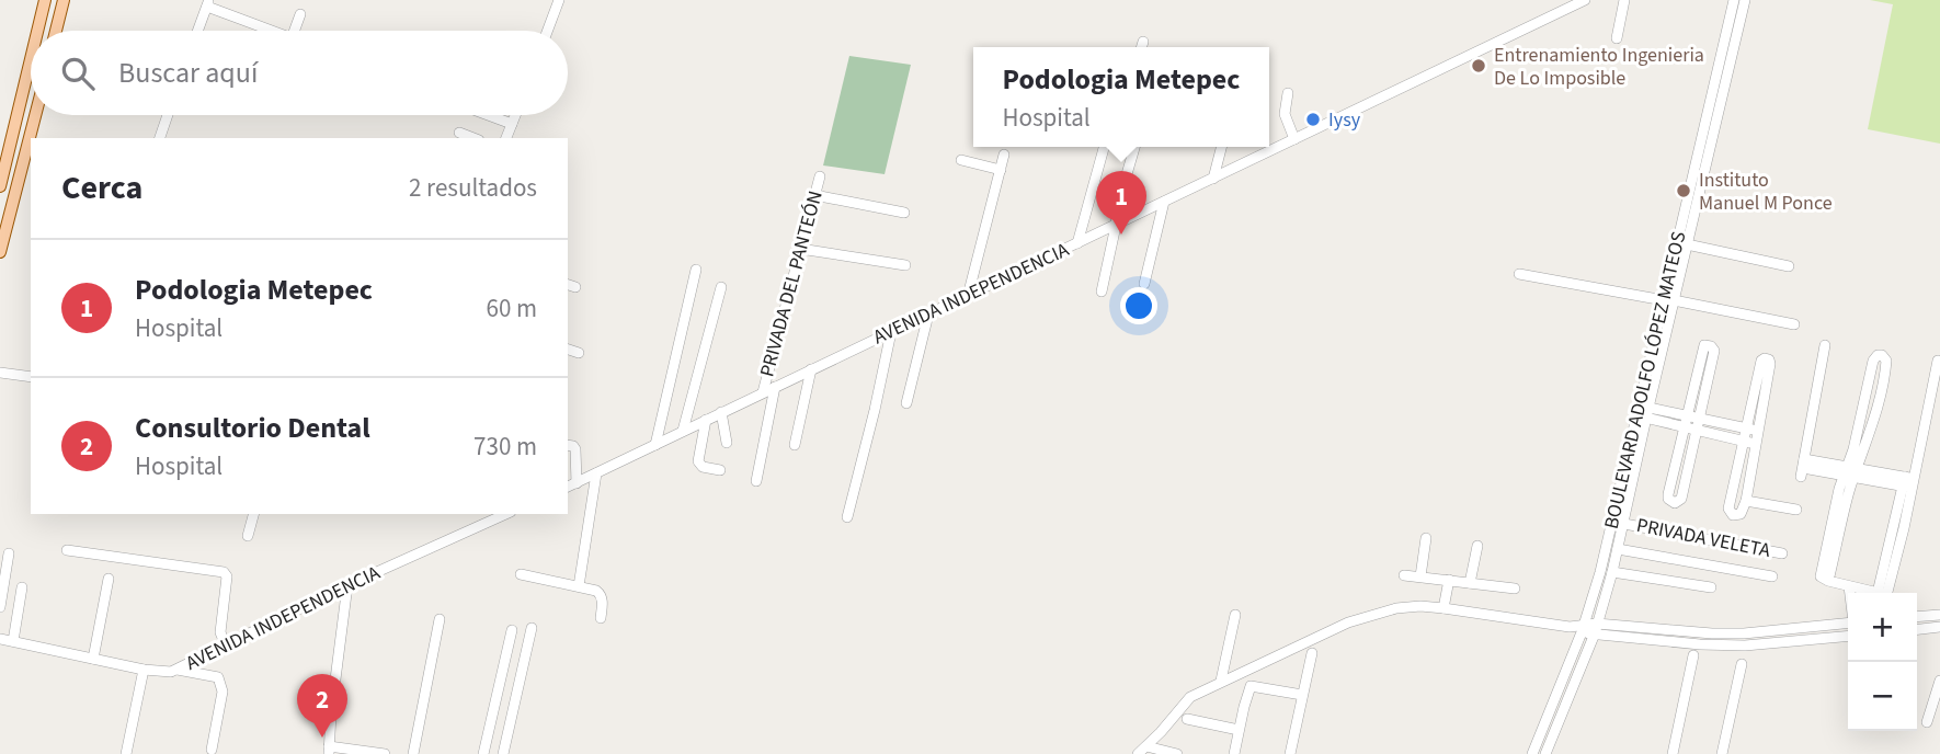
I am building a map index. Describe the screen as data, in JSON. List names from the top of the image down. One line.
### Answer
{"streets":{"street":["PRIVADA DEL PANTEÓN","AVENIDA INDEPENDENCIA","BOULEVARD ADOLFO LÓPEZ MATEOS","PRIVADA VELETA"]},"crossings":[["PRIVADA DEL PANTEÓN","AVENIDA INDEPENDENCIA"],["BOULEVARD ADOLFO LÓPEZ MATEOS","PRIVADA VELETA"]],"places":["Entrenamiento Ingenieria De Lo Imposible","Iysy","Instituto Manuel M Ponce"],"page":{"search":"Buscar aquí","popup":["Podologia Metepec","Hospital"],"heading":["Cerca","2 resultados"],"pins":["1","2"],"list":[{"mark":"1","name":"Podologia Metepec","note":"Hospital","value":"60 m"},{"mark":"2","name":"Consultorio Dental","note":"Hospital","value":"730 m"}],"map_buttons":["+","−"]}}
